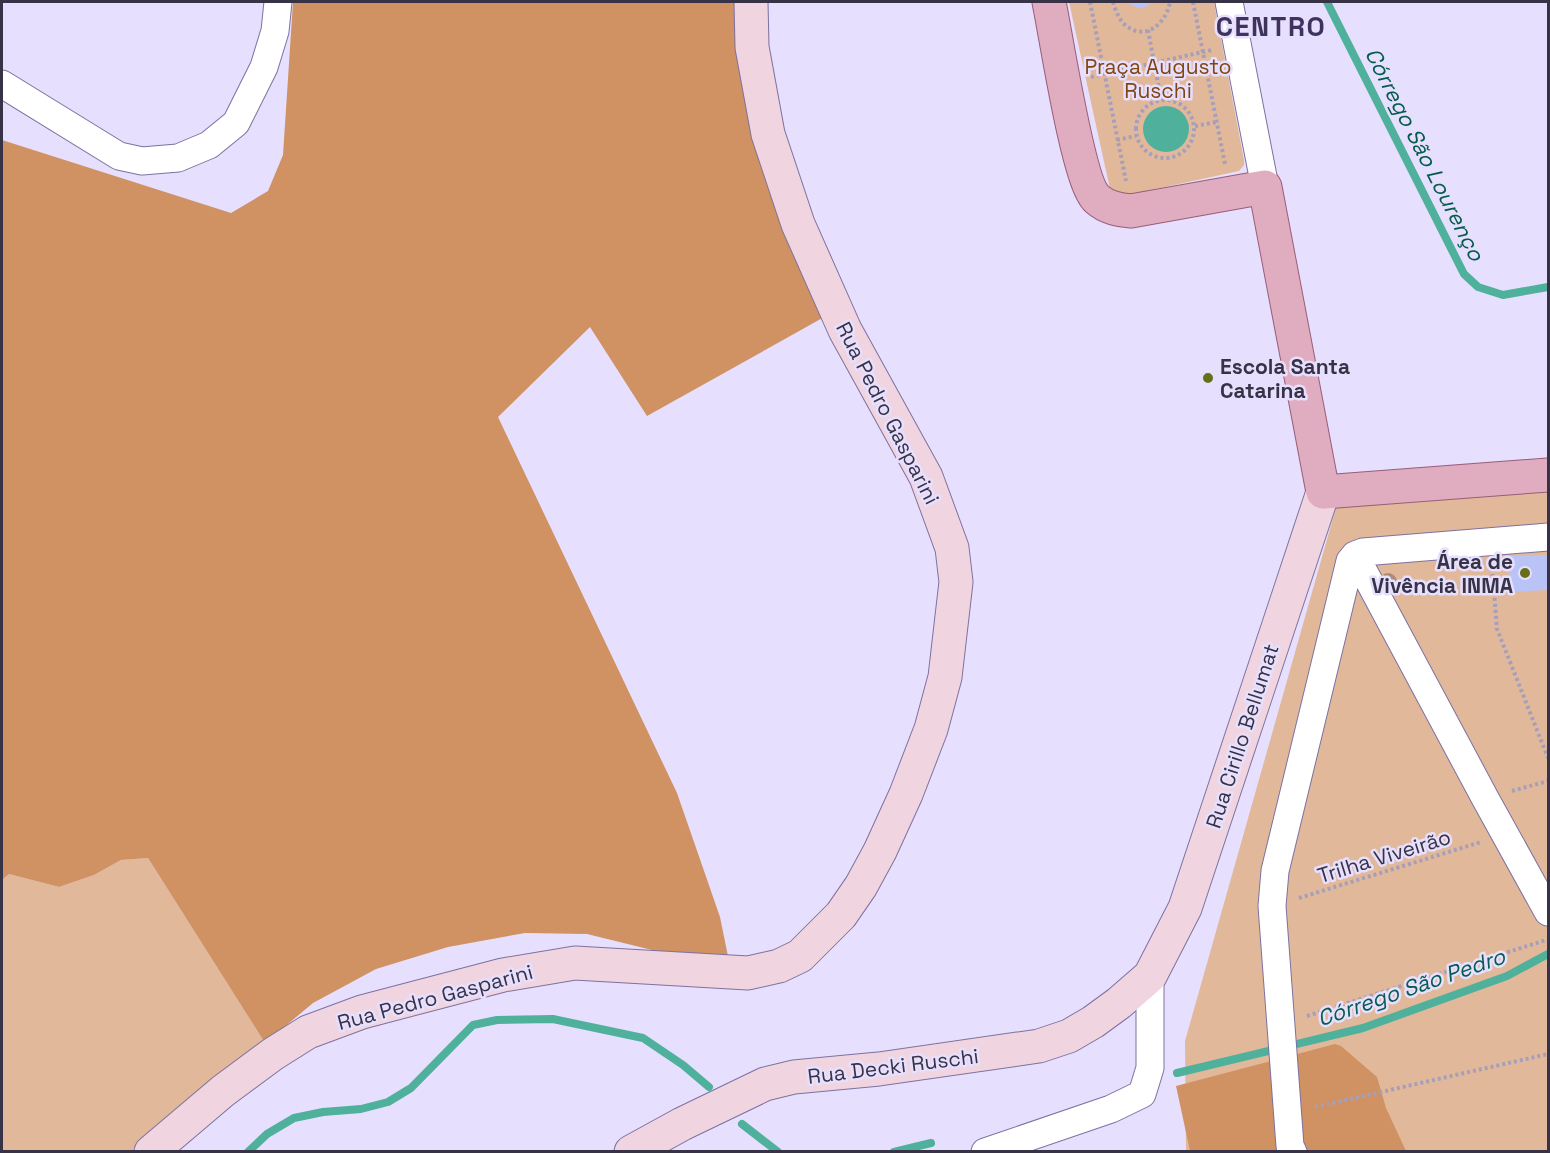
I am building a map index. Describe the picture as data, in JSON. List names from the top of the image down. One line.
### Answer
{"streets":{"street":["Rua Pedro Gasparini","Rua Cirillo Bellumat","Rua Decki Ruschi"],"path":["Trilha Viveirão"]},"crossings":[["Rua Cirillo Bellumat","Rua Decki Ruschi"]],"districts":["CENTRO"],"water":["Córrego São Lourenço","Córrego São Pedro"],"parks":["Praça Augusto Ruschi"],"places":["Escola Santa Catarina","Área de Vivência INMA"]}
